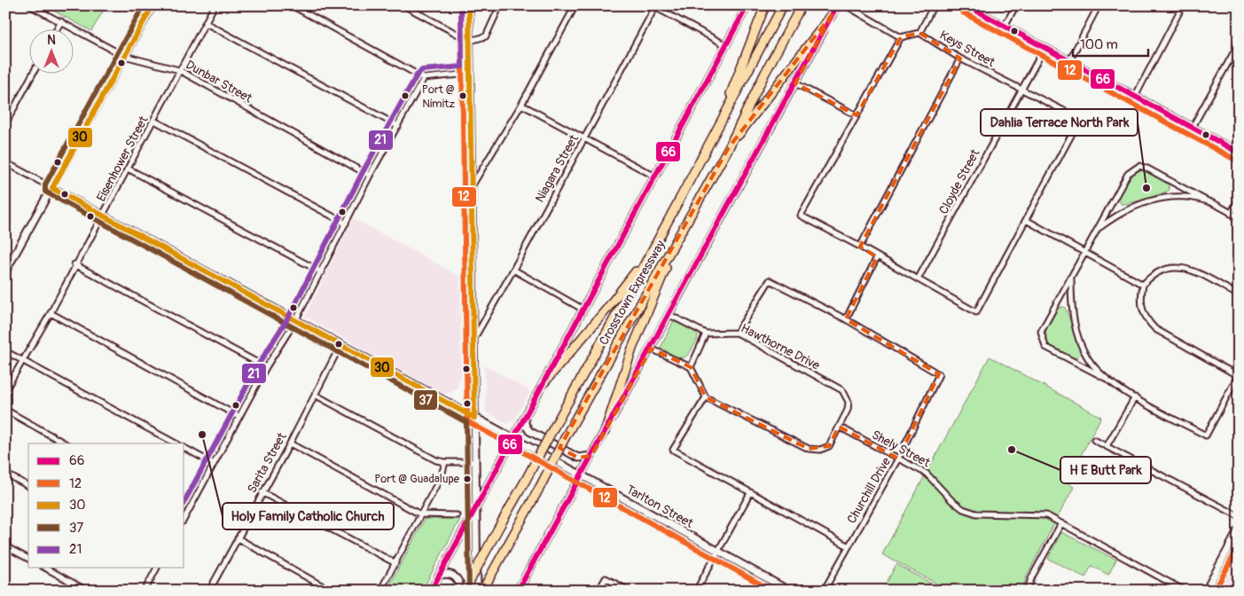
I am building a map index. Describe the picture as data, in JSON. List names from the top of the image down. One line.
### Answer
{"streets":{"highway":["Crosstown Expressway"],"main road":["Tarlton Street"],"street":["Keys Street","Dunbar Street","Eisenhower Street","Niagara Street","Cloyde Street","Hawthorne Drive","Shely Street","Sarita Street","Churchill Drive"]},"crossings":[["Keys Street","Cloyde Street"],["Dunbar Street","Eisenhower Street"],["Eisenhower Street","Tarlton Street"],["Hawthorne Drive","Shely Street"],["Shely Street","Churchill Drive"],["Sarita Street","Tarlton Street"]],"places":["Port @ Nimitz","Dahlia Terrace North Park","Holy Family Catholic Church","H E Butt Park","Port @ Guadalupe"],"lines":["transit line 66","transit line 12","transit line 30","transit line 37","transit line 21"],"legend":["66","12","30","37","21"],"scale_bar":"100 m","north":"top"}
